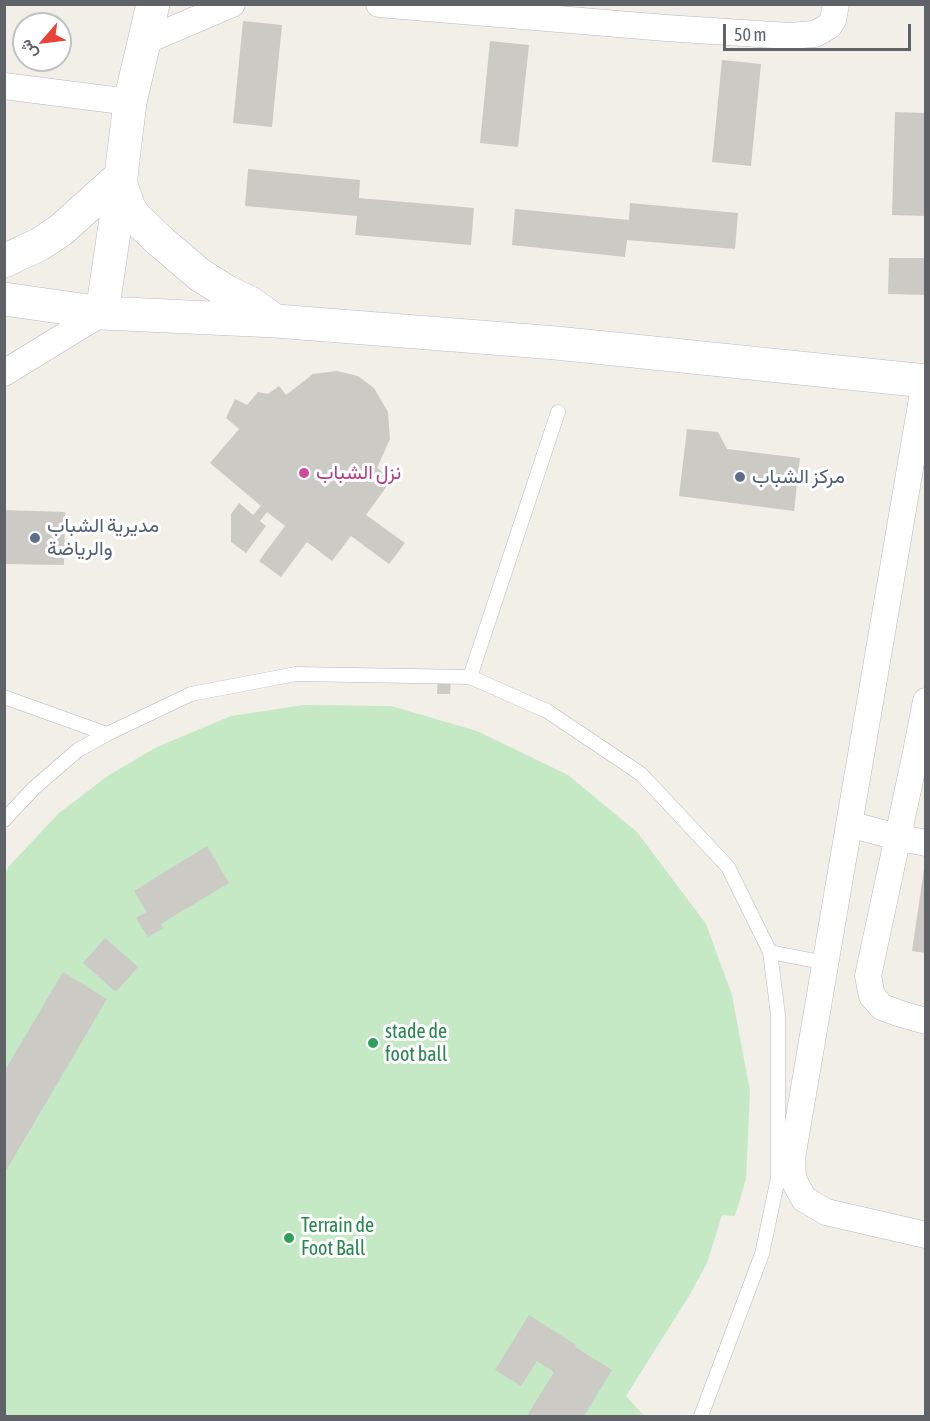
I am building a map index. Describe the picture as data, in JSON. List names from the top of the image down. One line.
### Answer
{"places":["نزل الشباب","مركز الشباب","مديرية الشباب والرياضة","stade de foot ball","Terrain de Foot Ball"],"scale_bar":"50 m","north":"bottom left"}
